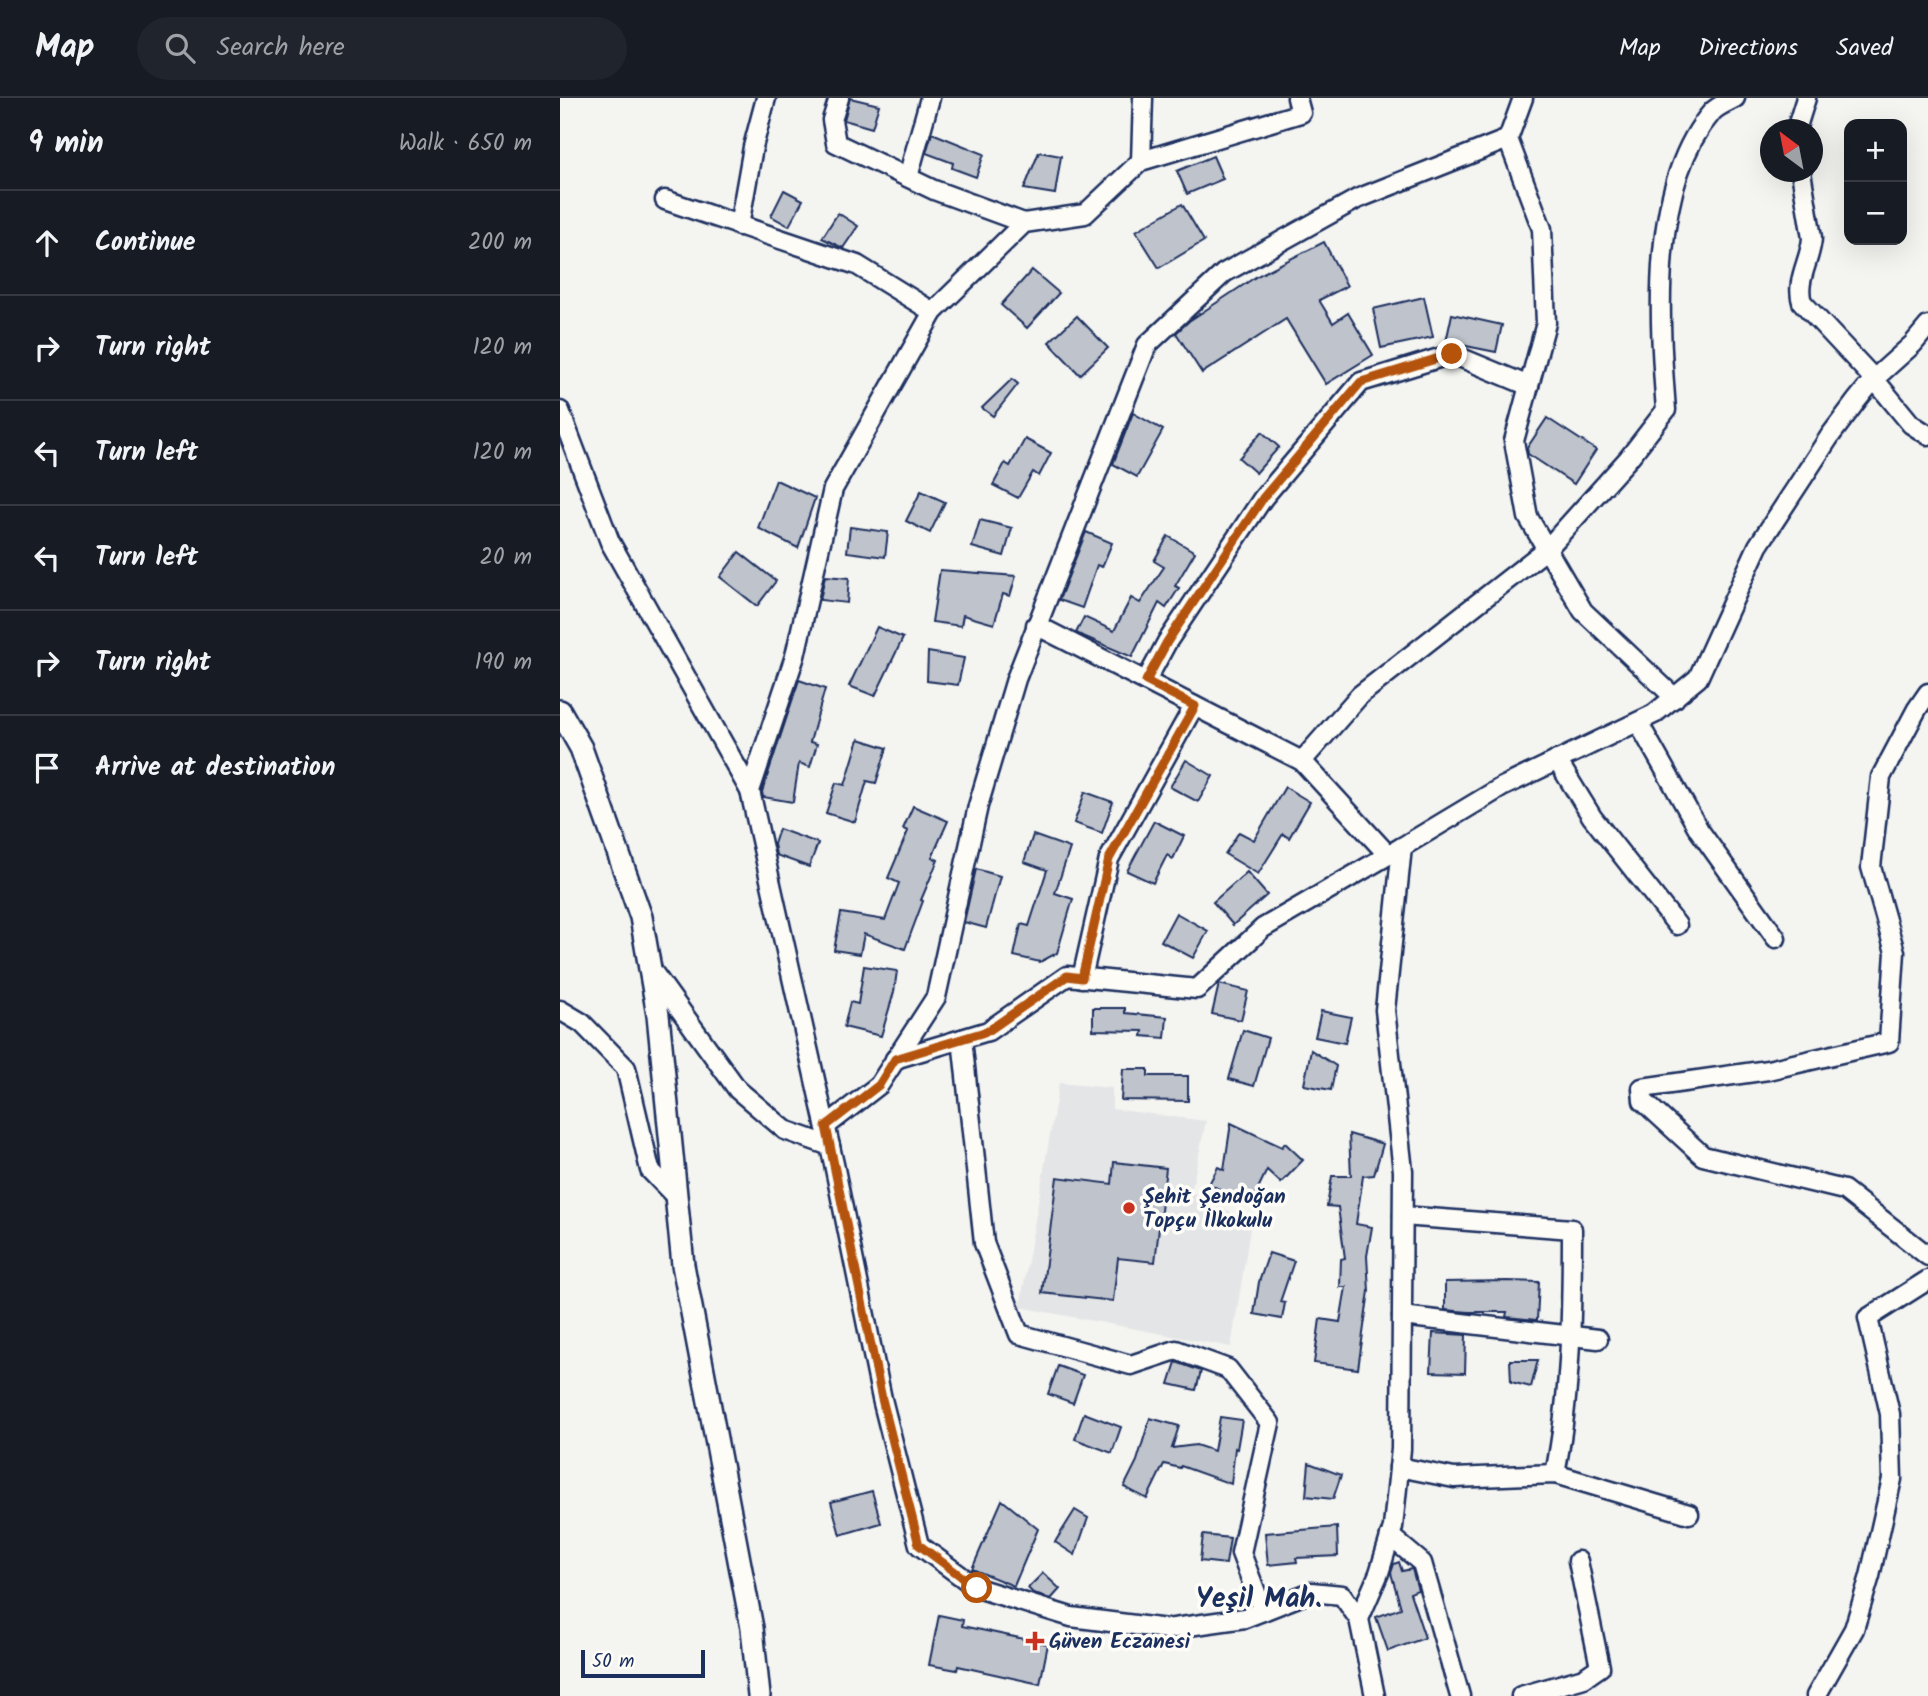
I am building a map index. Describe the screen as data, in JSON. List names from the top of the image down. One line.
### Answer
{"districts":["Yeşil Mah."],"places":{"other":["Şehit Şendoğan Topçu İlkokulu"],"health":["Güven Eczanesi"]},"scale_bar":"50 m","north":"top left","page":{"header":"Map","search":"Search here","nav":["Map","Directions","Saved"],"heading":["9 min","Walk · 650 m"],"map_buttons":["+","−"],"list":[["Continue","200 m"],["Turn right","120 m"],["Turn left","120 m"],["Turn left","20 m"],["Turn right","190 m"],"Arrive at destination"],"scale":"50 m"}}
